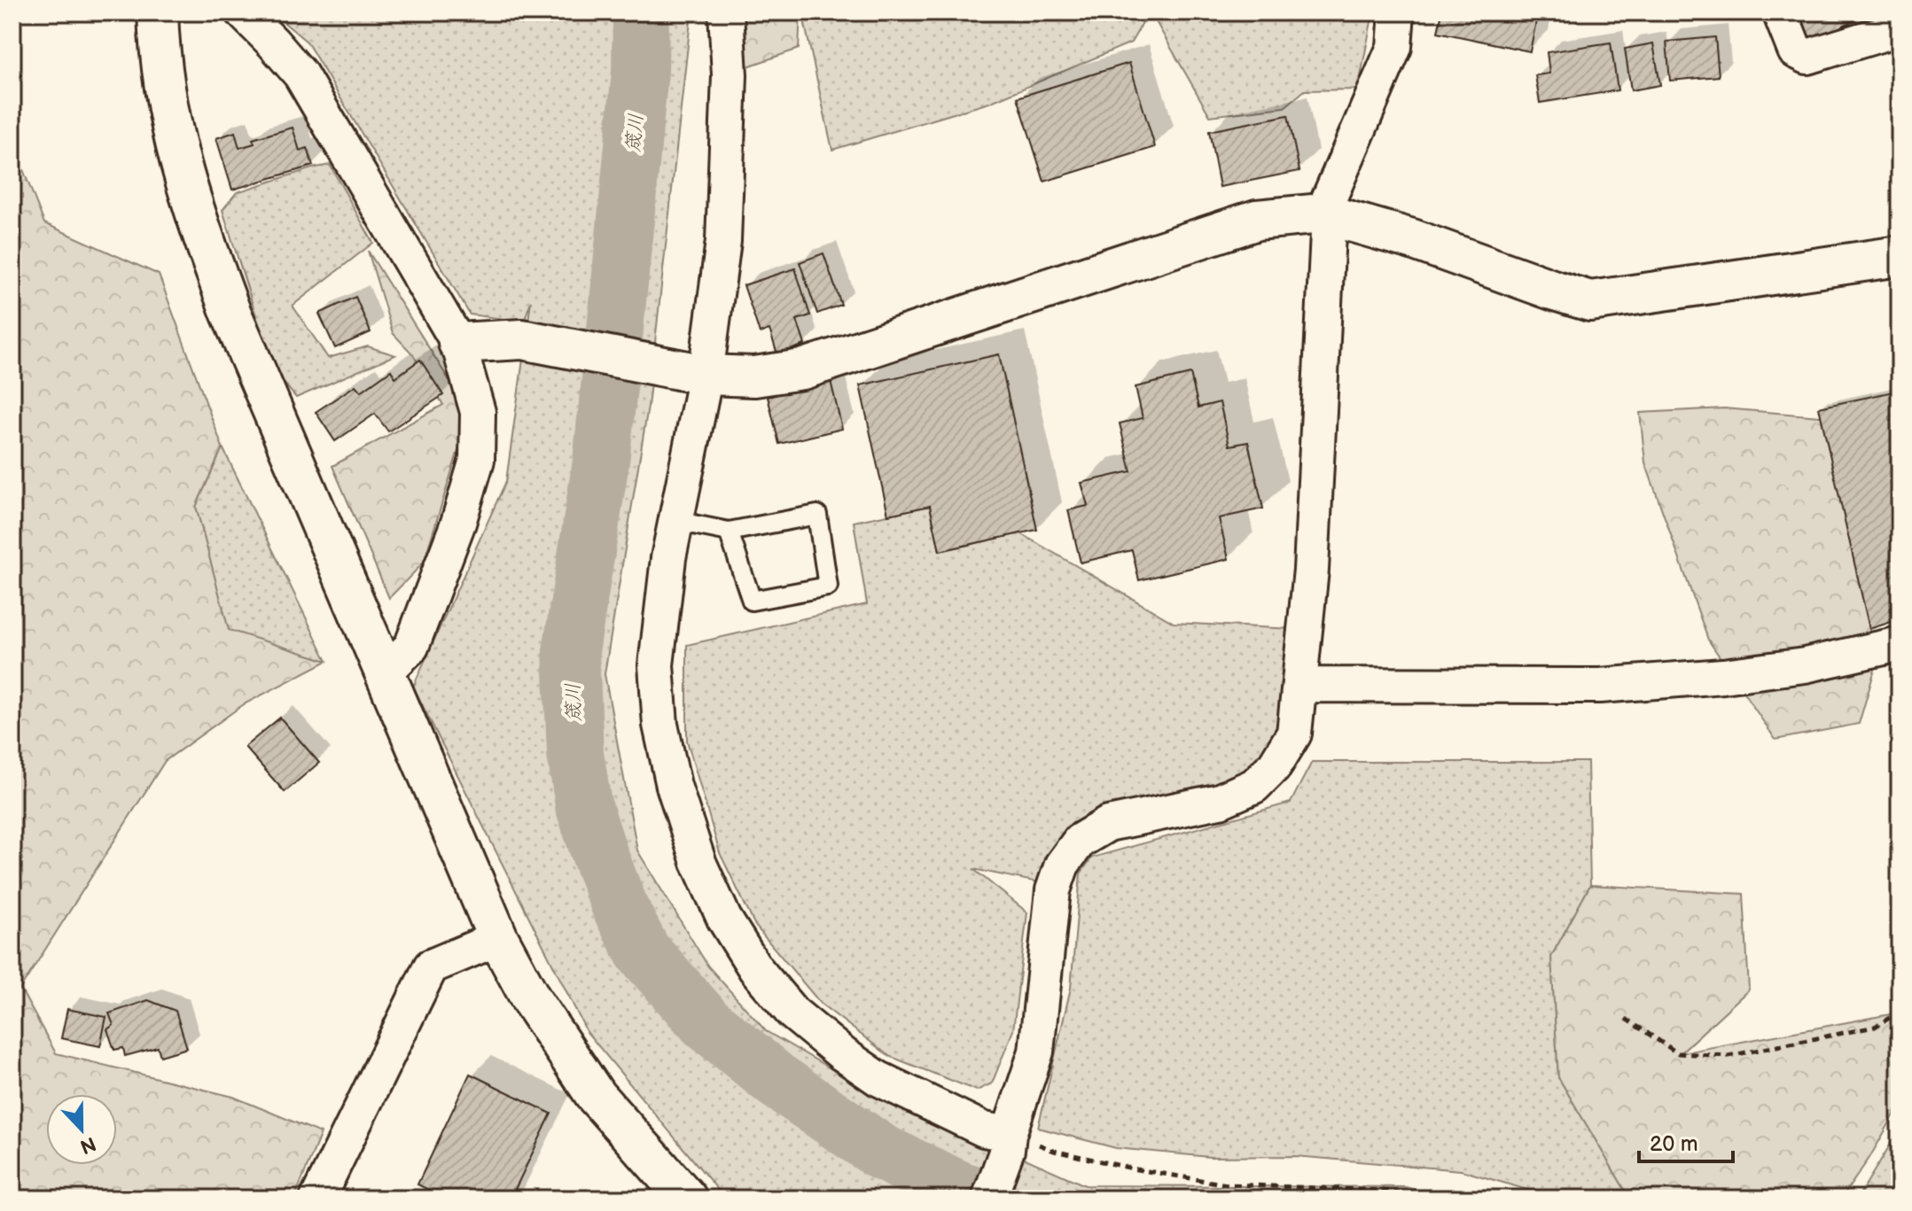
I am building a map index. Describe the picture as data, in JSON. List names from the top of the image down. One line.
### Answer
{"water":["筬川"],"scale_bar":"20 m","north":"bottom"}
